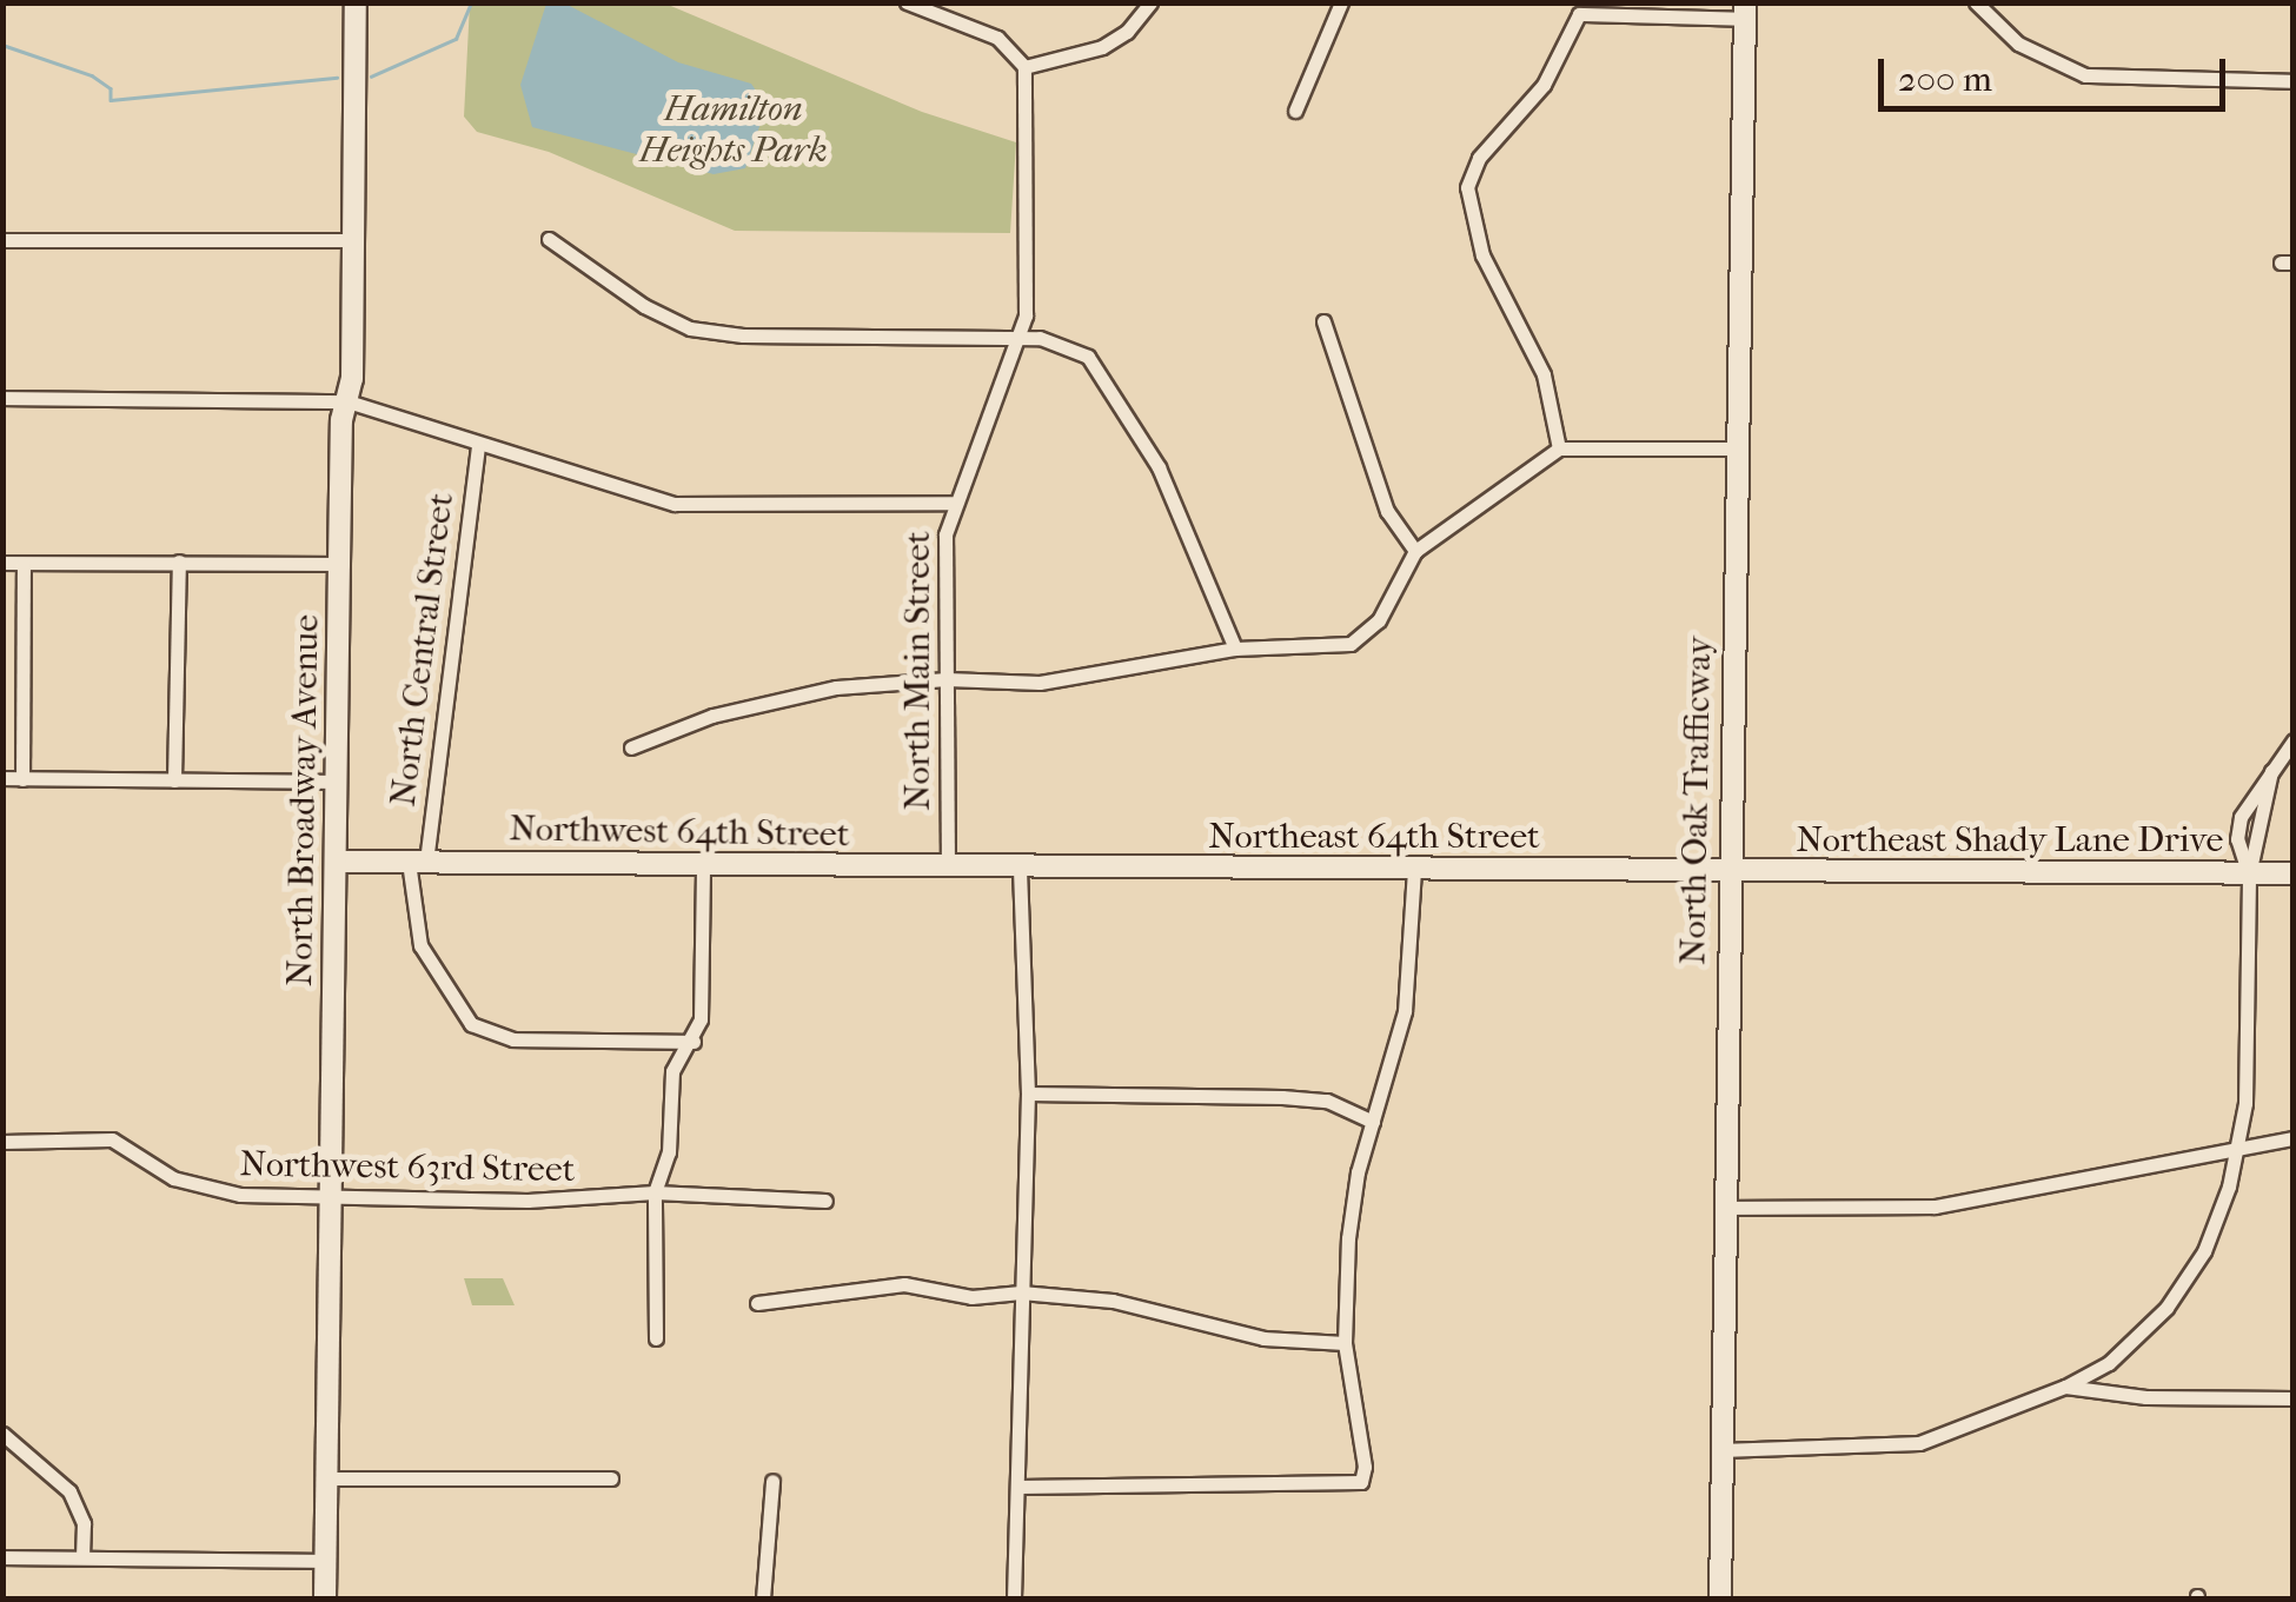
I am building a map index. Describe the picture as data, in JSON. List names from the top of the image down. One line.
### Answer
{"streets":{"street":["North Central Street","North Main Street","North Broadway Avenue","North Oak Trafficway","Northwest 64th Street","Northeast 64th Street","Northeast Shady Lane Drive","Northwest 63rd Street"]},"crossings":[["North Central Street","Northwest 64th Street"],["North Main Street","Northwest 64th Street"],["North Broadway Avenue","Northwest 64th Street"],["North Broadway Avenue","Northwest 63rd Street"],["North Oak Trafficway","Northeast 64th Street"],["North Oak Trafficway","Northeast Shady Lane Drive"],["Northwest 64th Street","Northeast 64th Street"],["Northeast 64th Street","Northeast Shady Lane Drive"]],"parks":["Hamilton Heights Park"],"scale_bar":"200 m"}
